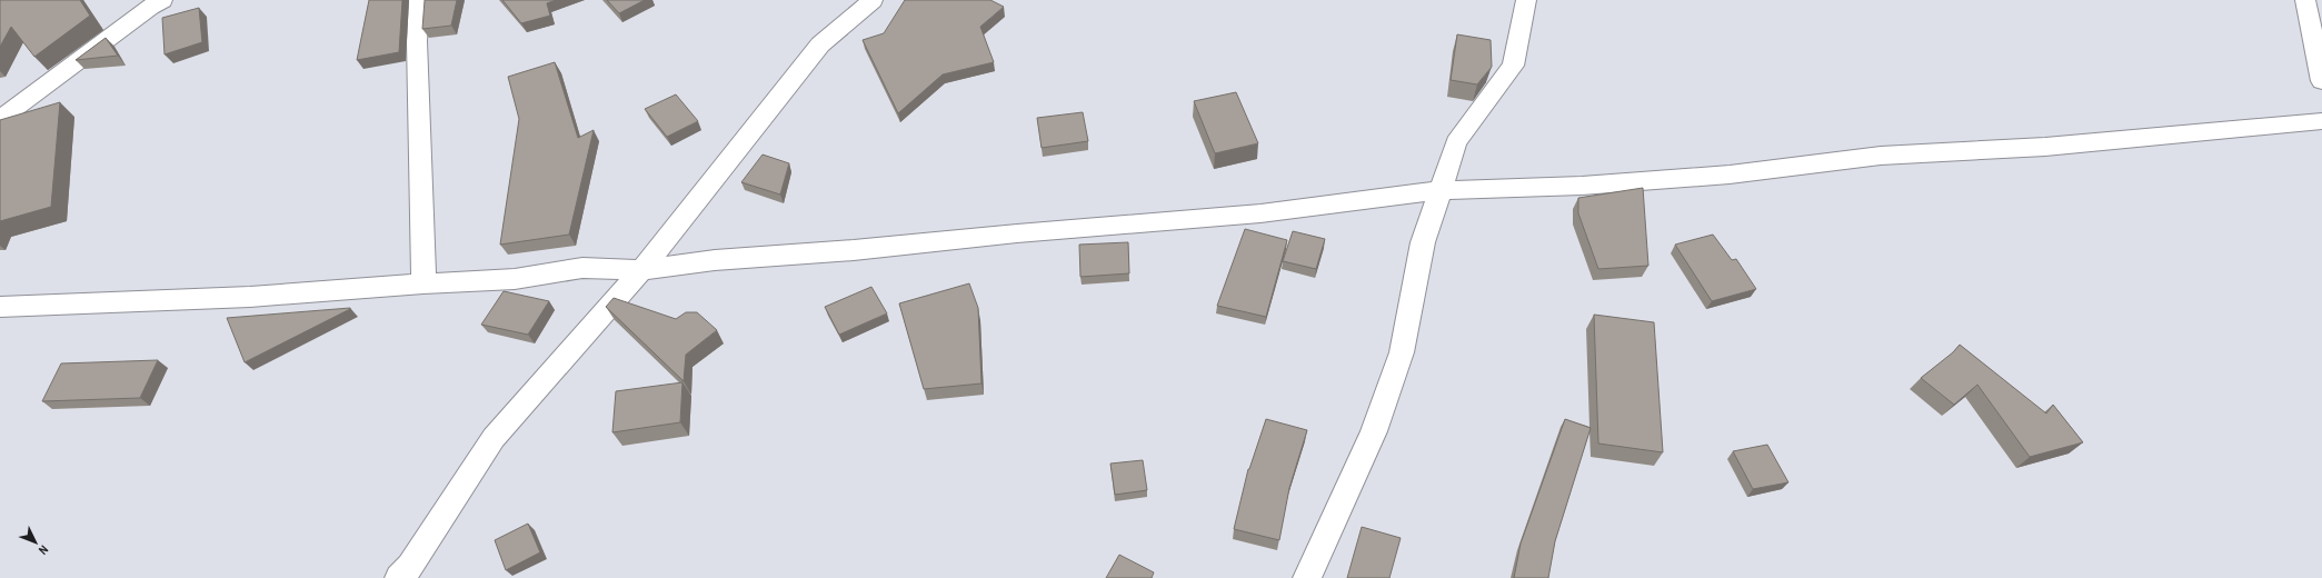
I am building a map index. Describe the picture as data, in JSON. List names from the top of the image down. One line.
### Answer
{"north":"bottom right"}
